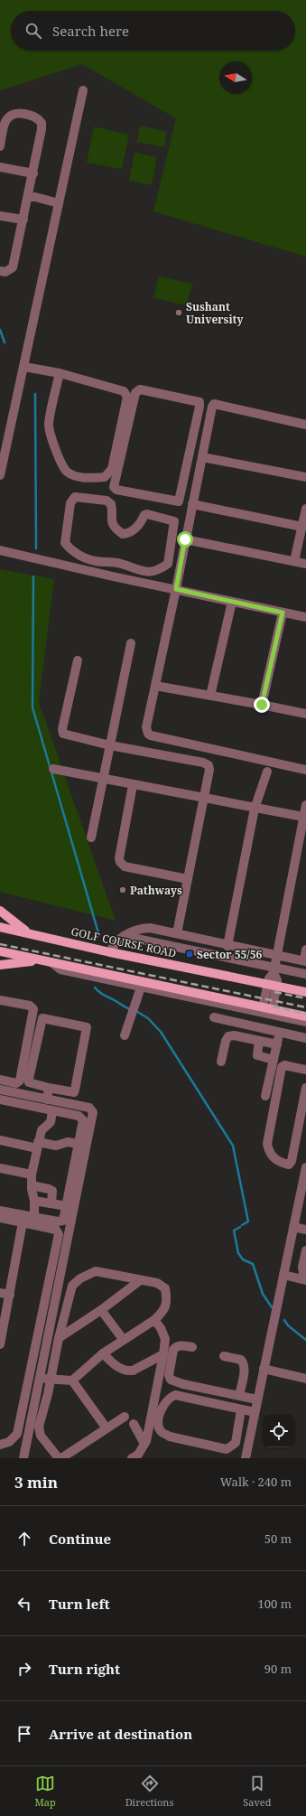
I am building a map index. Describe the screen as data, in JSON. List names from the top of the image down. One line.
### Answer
{"streets":{"main road":["GOLF COURSE ROAD"]},"places":{"other":["Sushant University","Pathways"],"transit":["Sector 55/56"]},"north":"left","page":{"search":"Search here","heading":["3 min","Walk · 240 m"],"list":[["Continue","50 m"],["Turn left","100 m"],["Turn right","90 m"],"Arrive at destination"],"nav":["Map","Directions","Saved"]}}
